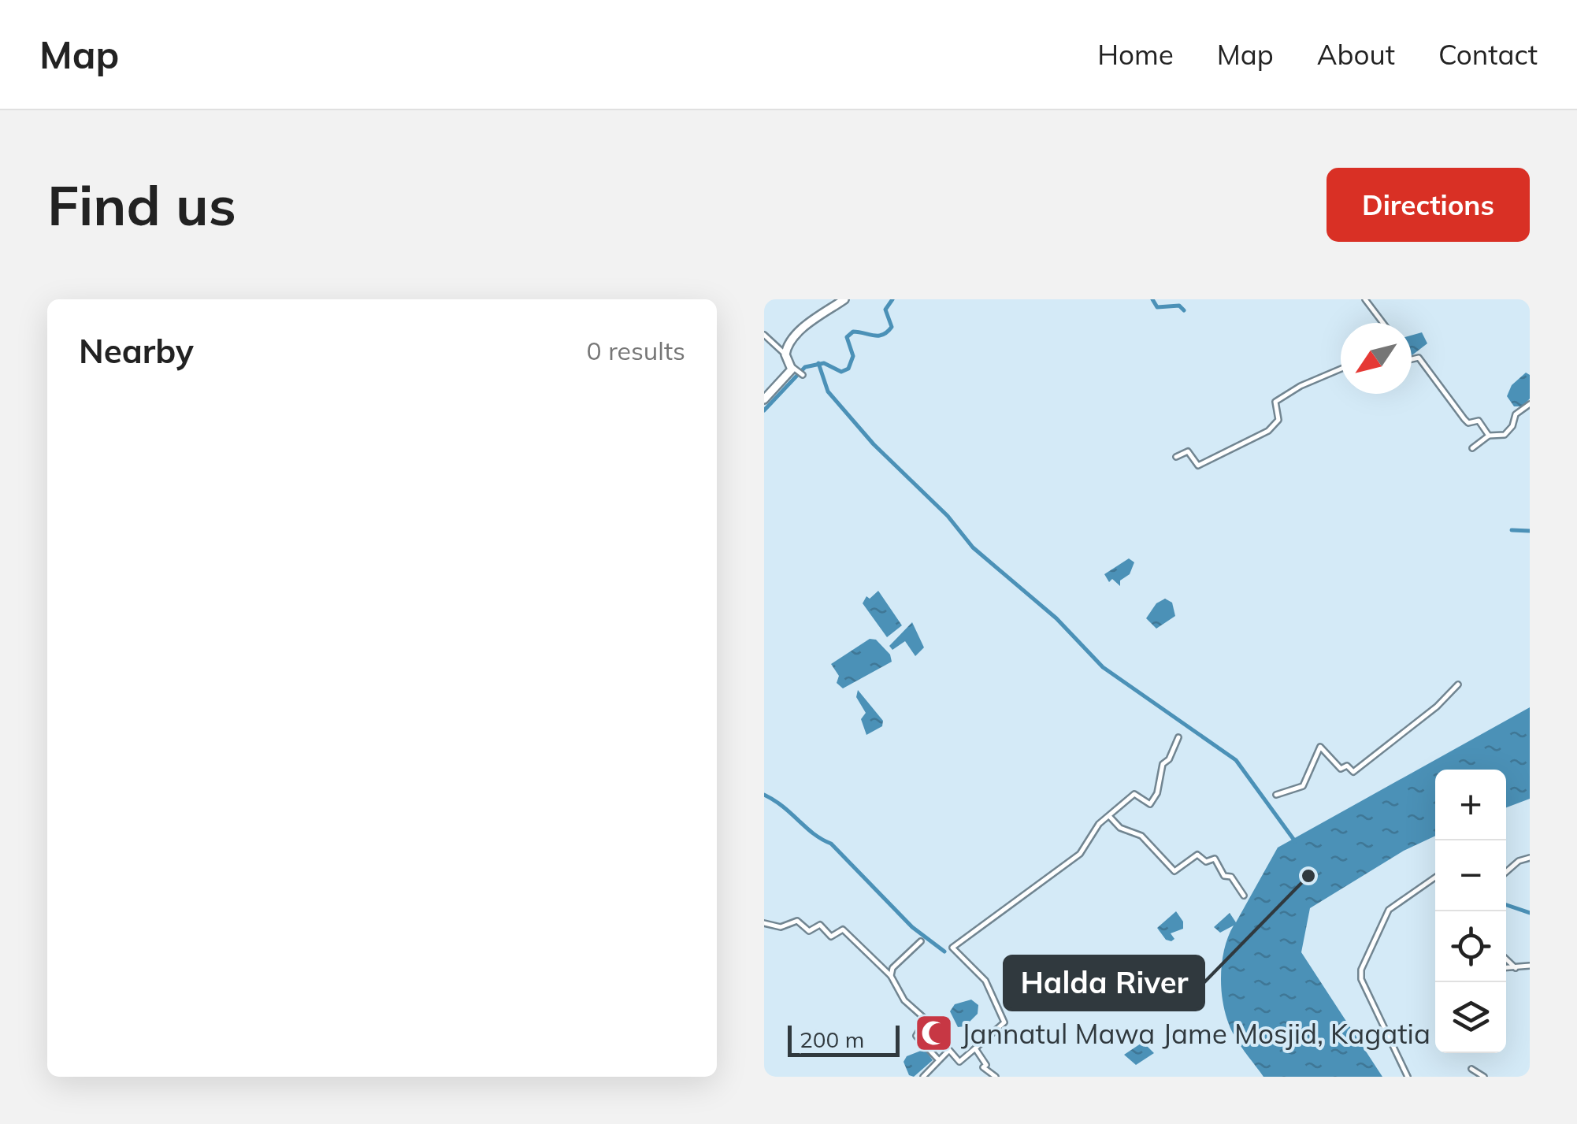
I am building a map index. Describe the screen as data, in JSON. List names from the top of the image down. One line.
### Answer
{"places":{"other":["Halda River"],"mosque":["Jannatul Mawa Jame Mosjid, Kagatia"]},"scale_bar":"200 m","north":"bottom left","page":{"header":"Map","nav":["Home","Map","About","Contact"],"buttons":"Directions","title":"Find us","heading":["Nearby","0 results"],"map_buttons":["+","−"],"scale":"200 m"}}
